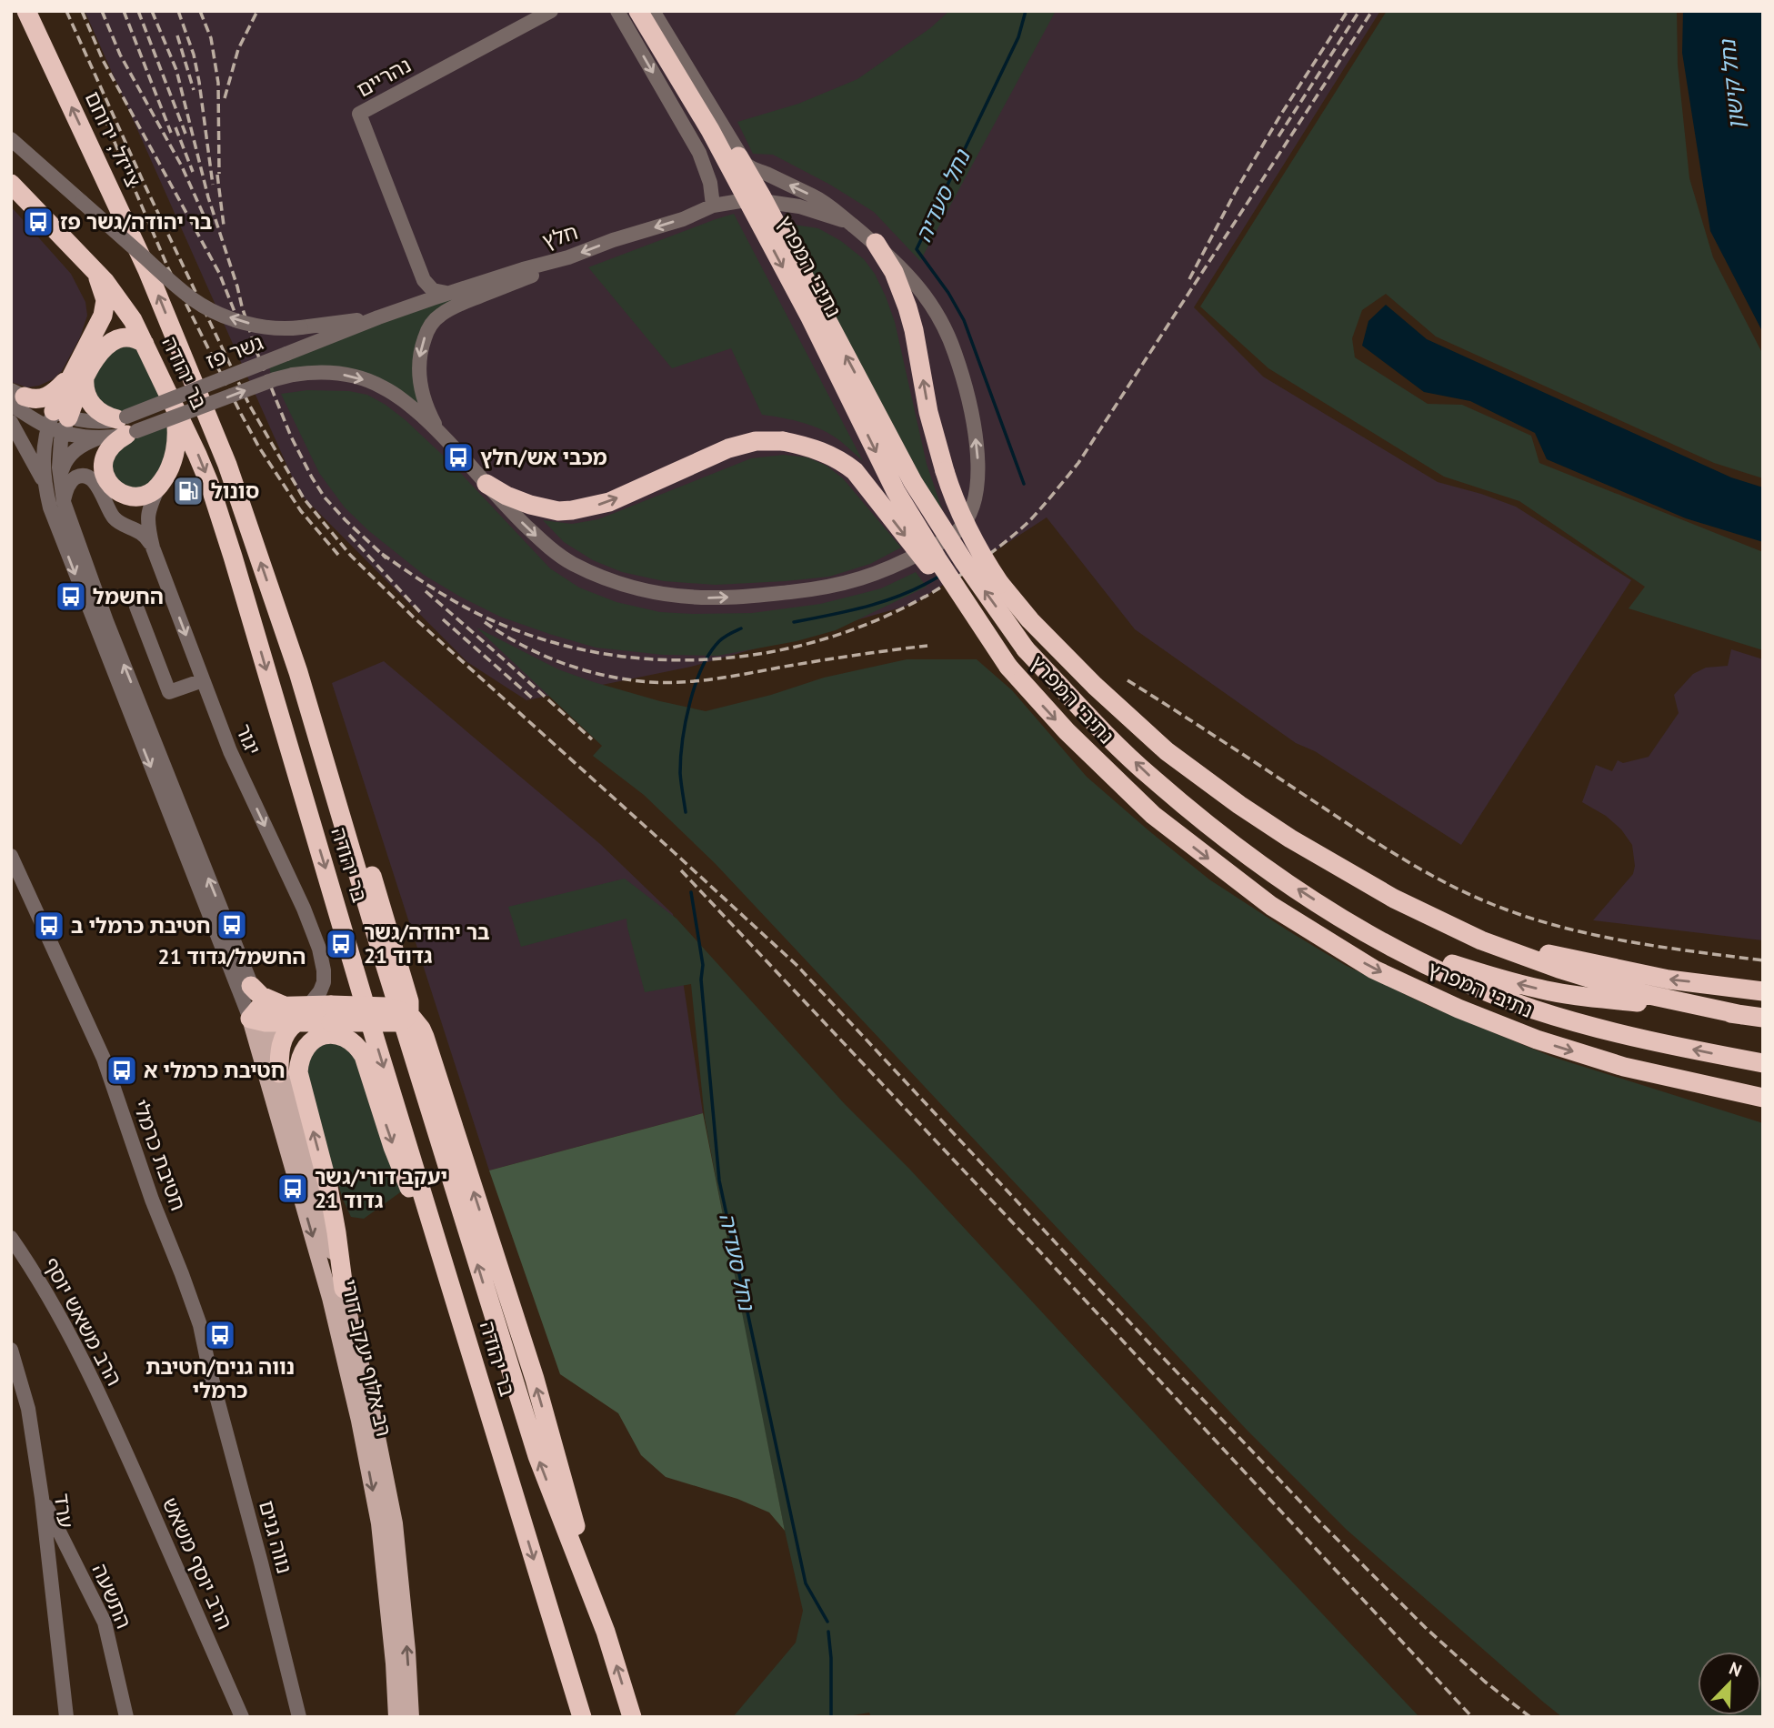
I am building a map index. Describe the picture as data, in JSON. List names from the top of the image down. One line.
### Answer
{"streets":{"highway":["צייזל, ירוחם","נתיבי המפרץ","בר יהודה"],"main road":["רב אלוף יעקב דורי"],"street":["נהריים","חלץ","גשר פז","יגור","חטיבת כרמלי","הרב משאש יוסף","ערד","נווה גנים","הרב יוסף משאש","התשעה"]},"crossings":[["צייזל, ירוחם","בר יהודה"],["חלץ","גשר פז"],["חטיבת כרמלי","נווה גנים"],["הרב משאש יוסף","הרב יוסף משאש"],["ערד","התשעה"]],"one_way":["צייזל, ירוחם"],"water":["נחל קישון","נחל סעדיה"],"places":{"bus stop":["בר יהודה/גשר פז","מכבי אש/חלץ","החשמל","החשמל/גדוד 21","חטיבת כרמלי ב","בר יהודה/גשר גדוד 21","חטיבת כרמלי א","יעקב דורי/גשר גדוד 21","נווה גנים/חטיבת כרמלי"],"fuel station":["סונול"]},"north":"top right"}
